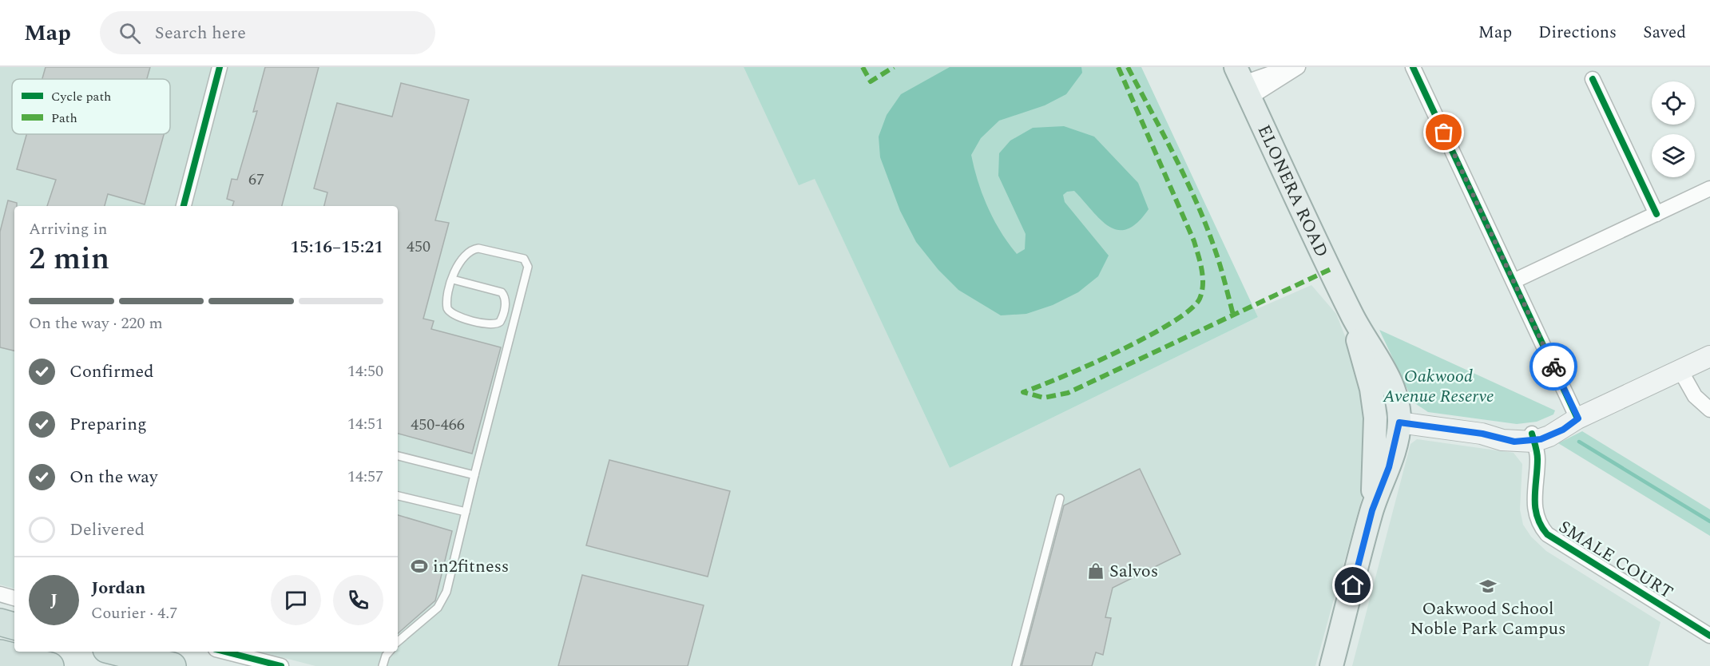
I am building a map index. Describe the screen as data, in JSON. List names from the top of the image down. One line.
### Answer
{"streets":{"main road":["ELONERA ROAD"],"street":["SMALE COURT"]},"parks":["Oakwood Avenue Reserve"],"places":{"sports":["in2fitness"],"shop":["Salvos"],"school or university":["Oakwood School Noble Park Campus"]},"house_numbers":["67","450","450-466"],"legend":["Cycle path","Path"],"page":{"header":"Map","search":"Search here","nav":["Map","Directions","Saved"],"heading":["2 min","Arriving in","15:16–15:21"],"panel":["Jordan","Courier · 4.7"],"bar":"On the way · 220 m","list":[["Confirmed","14:50"],["Preparing","14:51"],["On the way","14:57"],"Delivered"],"round":"J"}}
